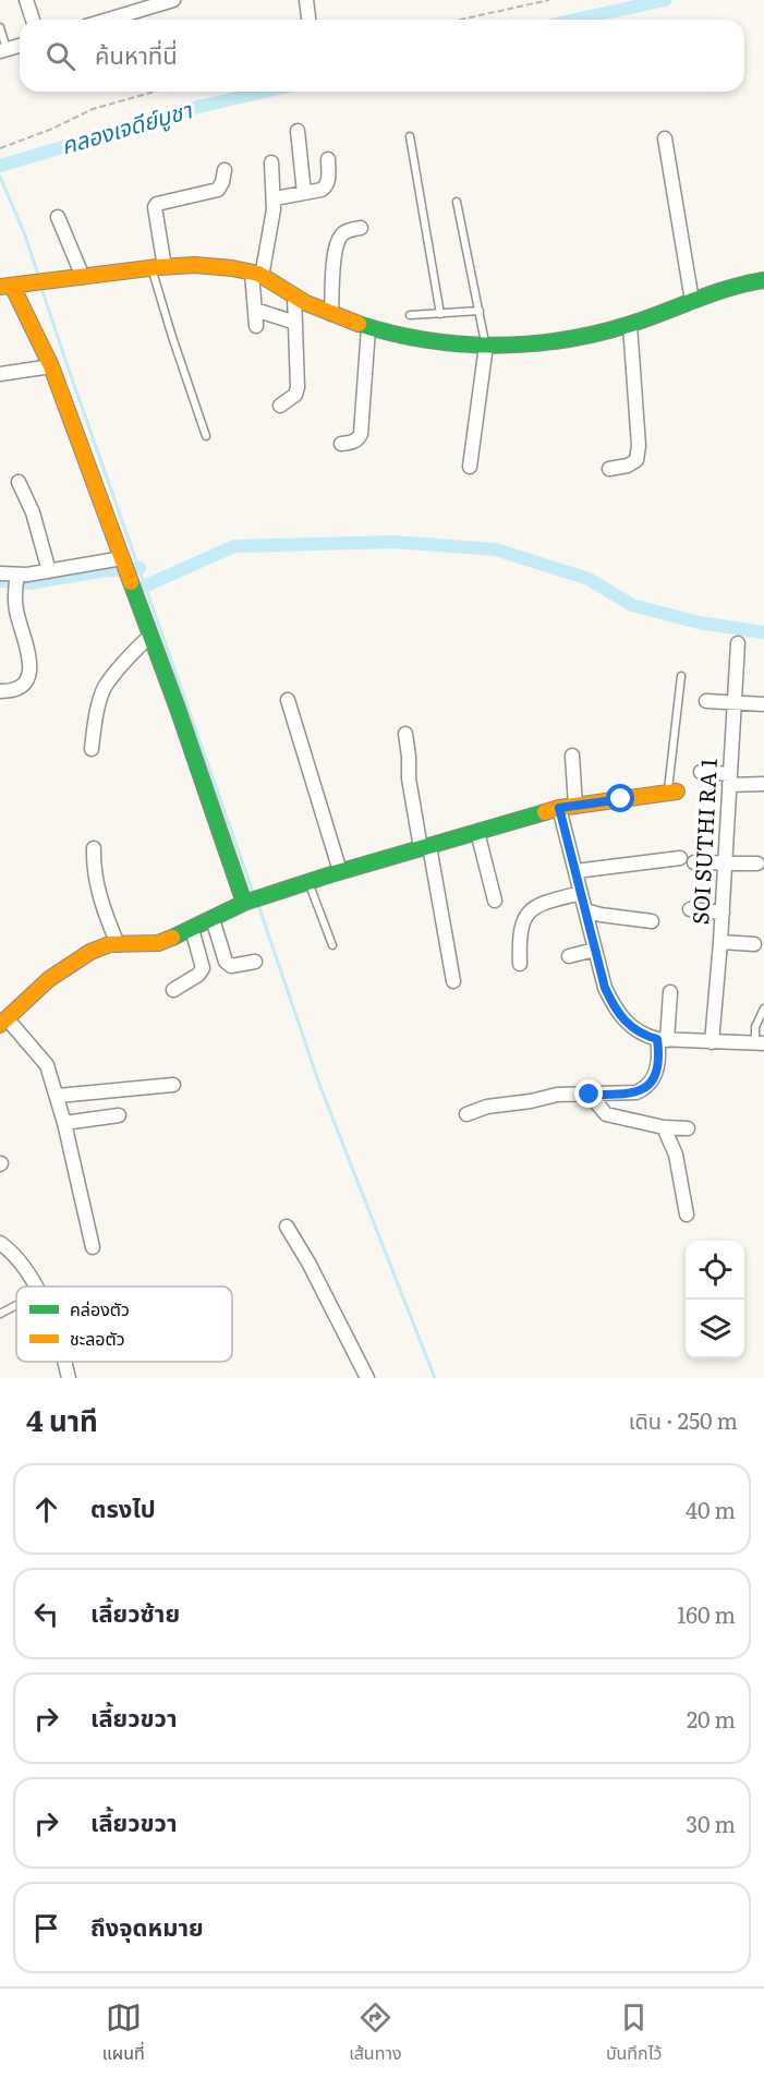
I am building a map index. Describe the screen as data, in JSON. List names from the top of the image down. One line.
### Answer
{"streets":{"street":["SOI SUTHI RA 1"]},"water":["คลองเจดีย์บูชา"],"legend":["คล่องตัว","ชะลอตัว"],"page":{"search":"ค้นหาที่นี่","heading":["4 นาที","เดิน · 250 m"],"list":[["ตรงไป","40 m"],["เลี้ยวซ้าย","160 m"],["เลี้ยวขวา","20 m"],["เลี้ยวขวา","30 m"],"ถึงจุดหมาย"],"nav":["แผนที่","เส้นทาง","บันทึกไว้"]}}
